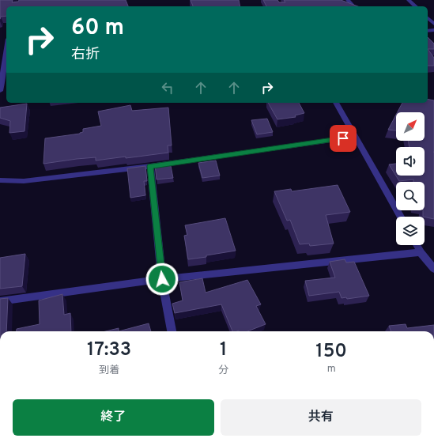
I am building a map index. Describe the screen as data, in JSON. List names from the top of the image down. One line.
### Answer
{"north":"top right","page":{"turn":["60 m","右折"],"eta":["17:33","到着","1","分","150","m"],"buttons":["終了","共有"]}}
